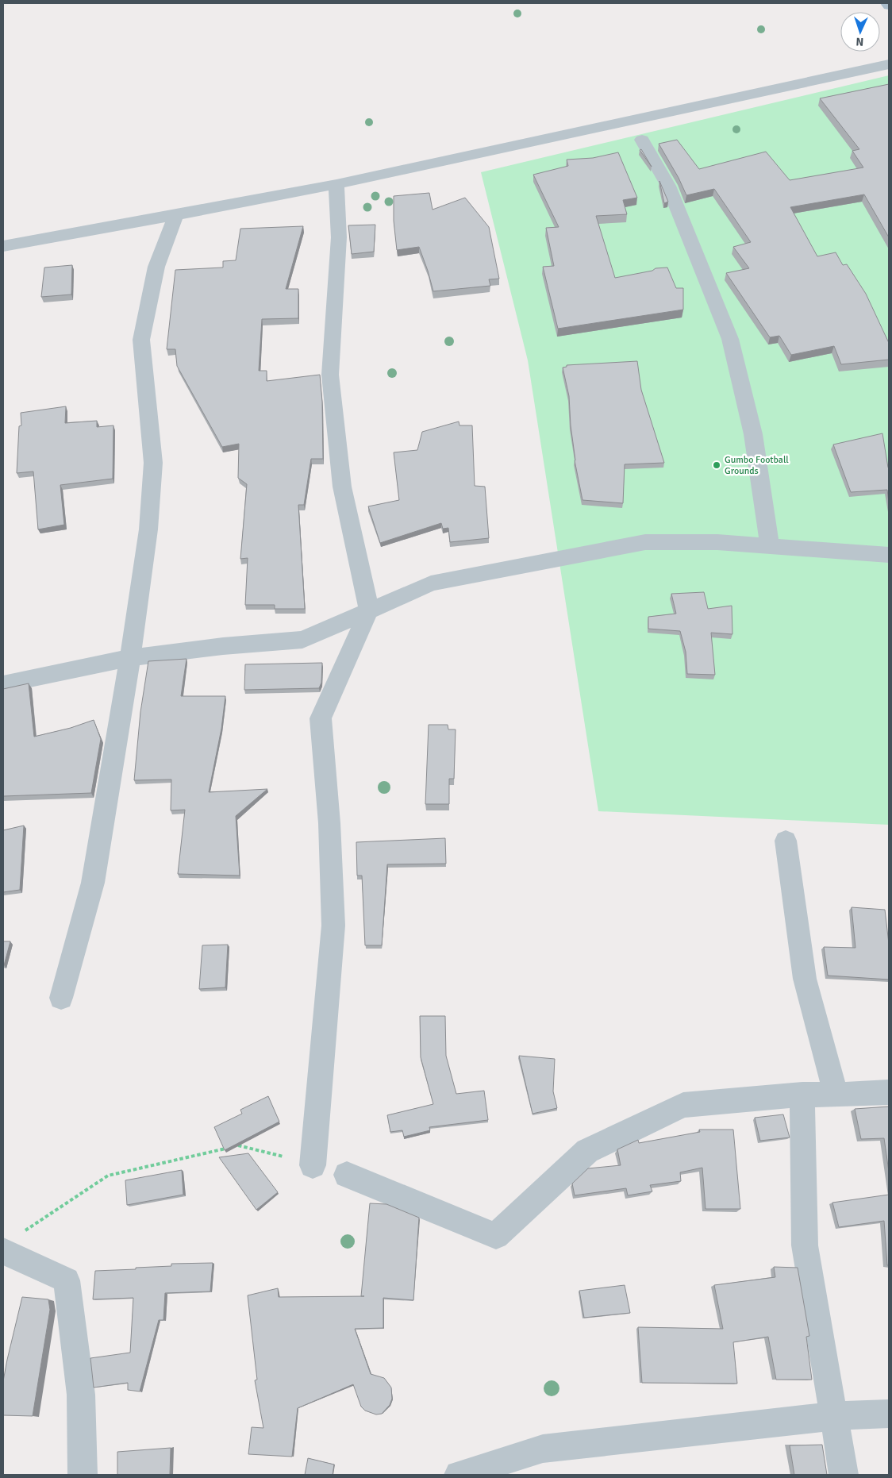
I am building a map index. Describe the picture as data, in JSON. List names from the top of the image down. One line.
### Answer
{"places":["Gumbo Football Grounds"],"north":"bottom"}
